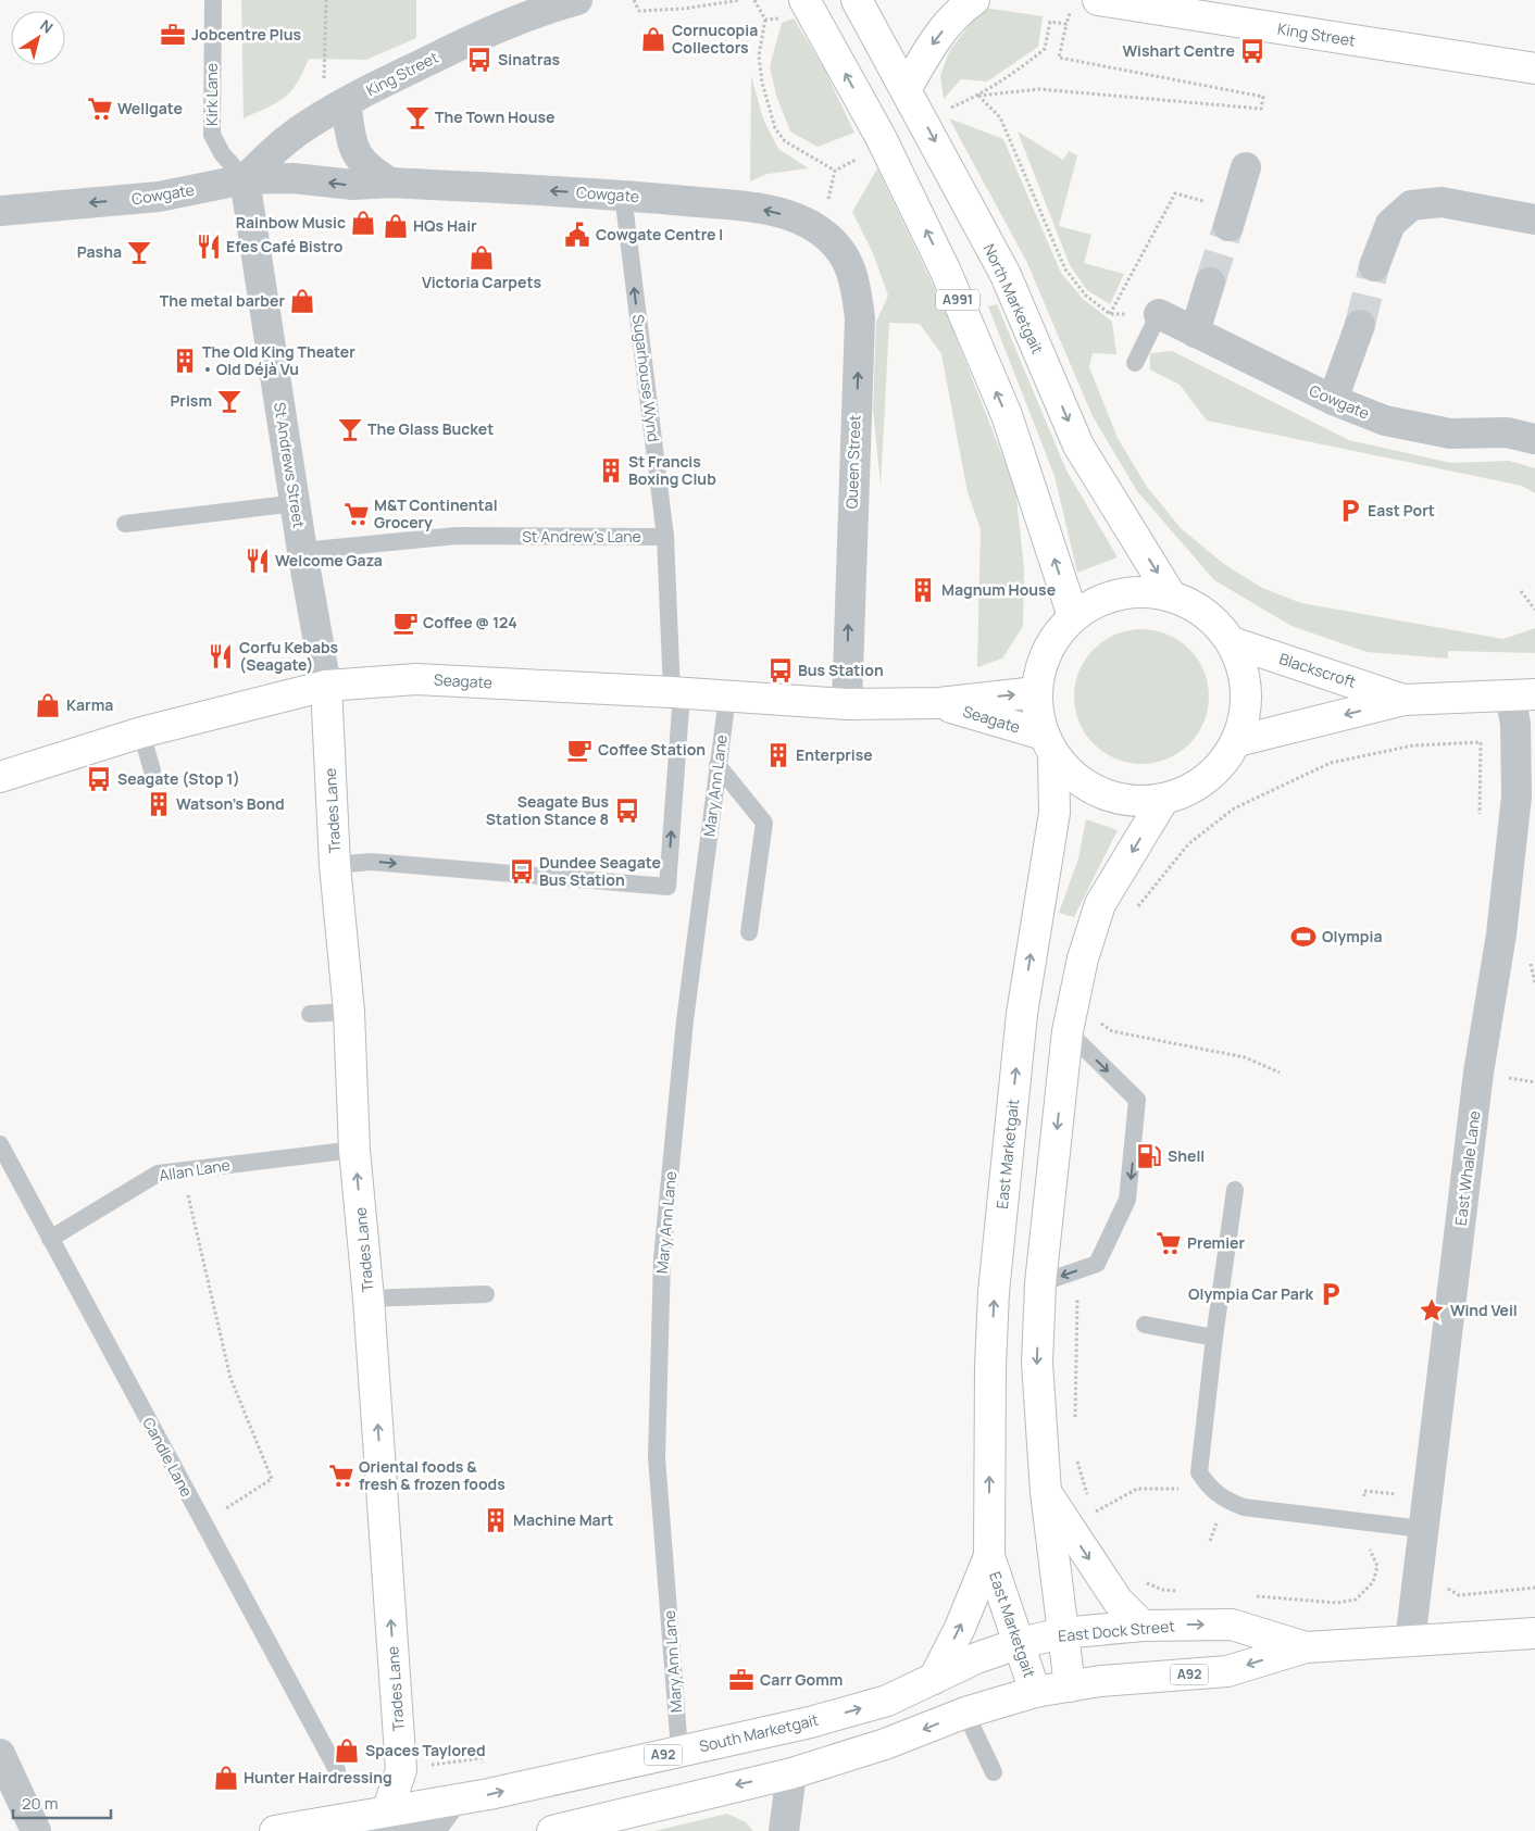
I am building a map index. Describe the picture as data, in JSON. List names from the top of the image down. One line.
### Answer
{"streets":{"main road":["King Street","North Marketgait","A991","Blackscroft","Seagate","Trades Lane","East Marketgait","East Dock Street","A92","South Marketgait"],"street":["Cowgate","Queen Street","St Andrews Street","East Whale Lane"],"lane":["Kirk Lane","Sugarhouse Wynd","St Andrew's Lane","Mary Ann Lane","Allan Lane","Candle Lane"]},"crossings":[["King Street","Kirk Lane"],["King Street","Cowgate"],["King Street","St Andrews Street"],["Kirk Lane","Cowgate"],["Kirk Lane","St Andrews Street"],["Cowgate","Sugarhouse Wynd"],["Cowgate","Queen Street"],["Cowgate","St Andrews Street"],["North Marketgait","East Marketgait"],["A991","East Marketgait"],["Sugarhouse Wynd","St Andrew's Lane"],["Sugarhouse Wynd","Seagate"],["Sugarhouse Wynd","Trades Lane"],["Queen Street","Seagate"],["St Andrews Street","St Andrew's Lane"],["St Andrews Street","Seagate"],["St Andrews Street","Trades Lane"],["Blackscroft","East Marketgait"],["Blackscroft","East Whale Lane"],["Seagate","Mary Ann Lane"],["Seagate","Trades Lane"],["Seagate","East Marketgait"],["Mary Ann Lane","South Marketgait"],["Trades Lane","Allan Lane"],["Trades Lane","A92"],["Trades Lane","South Marketgait"],["East Marketgait","East Dock Street"],["East Marketgait","A92"],["East Marketgait","South Marketgait"],["East Whale Lane","East Dock Street"],["Allan Lane","Candle Lane"],["East Dock Street","A92"],["East Dock Street","South Marketgait"],["A92","South Marketgait"]],"one_way":["Cowgate","Queen Street","Blackscroft","Trades Lane"],"places":{"office":["Jobcentre Plus","Carr Gomm"],"shop":["Cornucopia Collectors","Rainbow Music","HQs Hair","Victoria Carpets","The metal barber","Karma","Spaces Taylored","Hunter Hairdressing"],"bus stop":["Wishart Centre","Sinatras","Bus Station","Seagate (Stop 1)","Seagate Bus Station Stance 8","Dundee Seagate Bus Station"],"supermarket":["Wellgate","M&T Continental Grocery","Premier","Oriental foods & fresh & frozen foods"],"bar":["The Town House","Pasha","Prism","The Glass Bucket"],"public building":["Cowgate Centre l"],"restaurant":["Efes Café Bistro","Welcome Gaza","Corfu Kebabs (Seagate)"],"building":["The Old King Theater • Old Déjà Vu","St Francis Boxing Club","Magnum House","Enterprise","Watson's Bond","Machine Mart"],"parking":["East Port","Olympia Car Park"],"cafe":["Coffee @ 124","Coffee Station"],"sports":["Olympia"],"fuel station":["Shell"],"place":["Wind Veil"]},"scale_bar":"20 m","north":"top right"}
